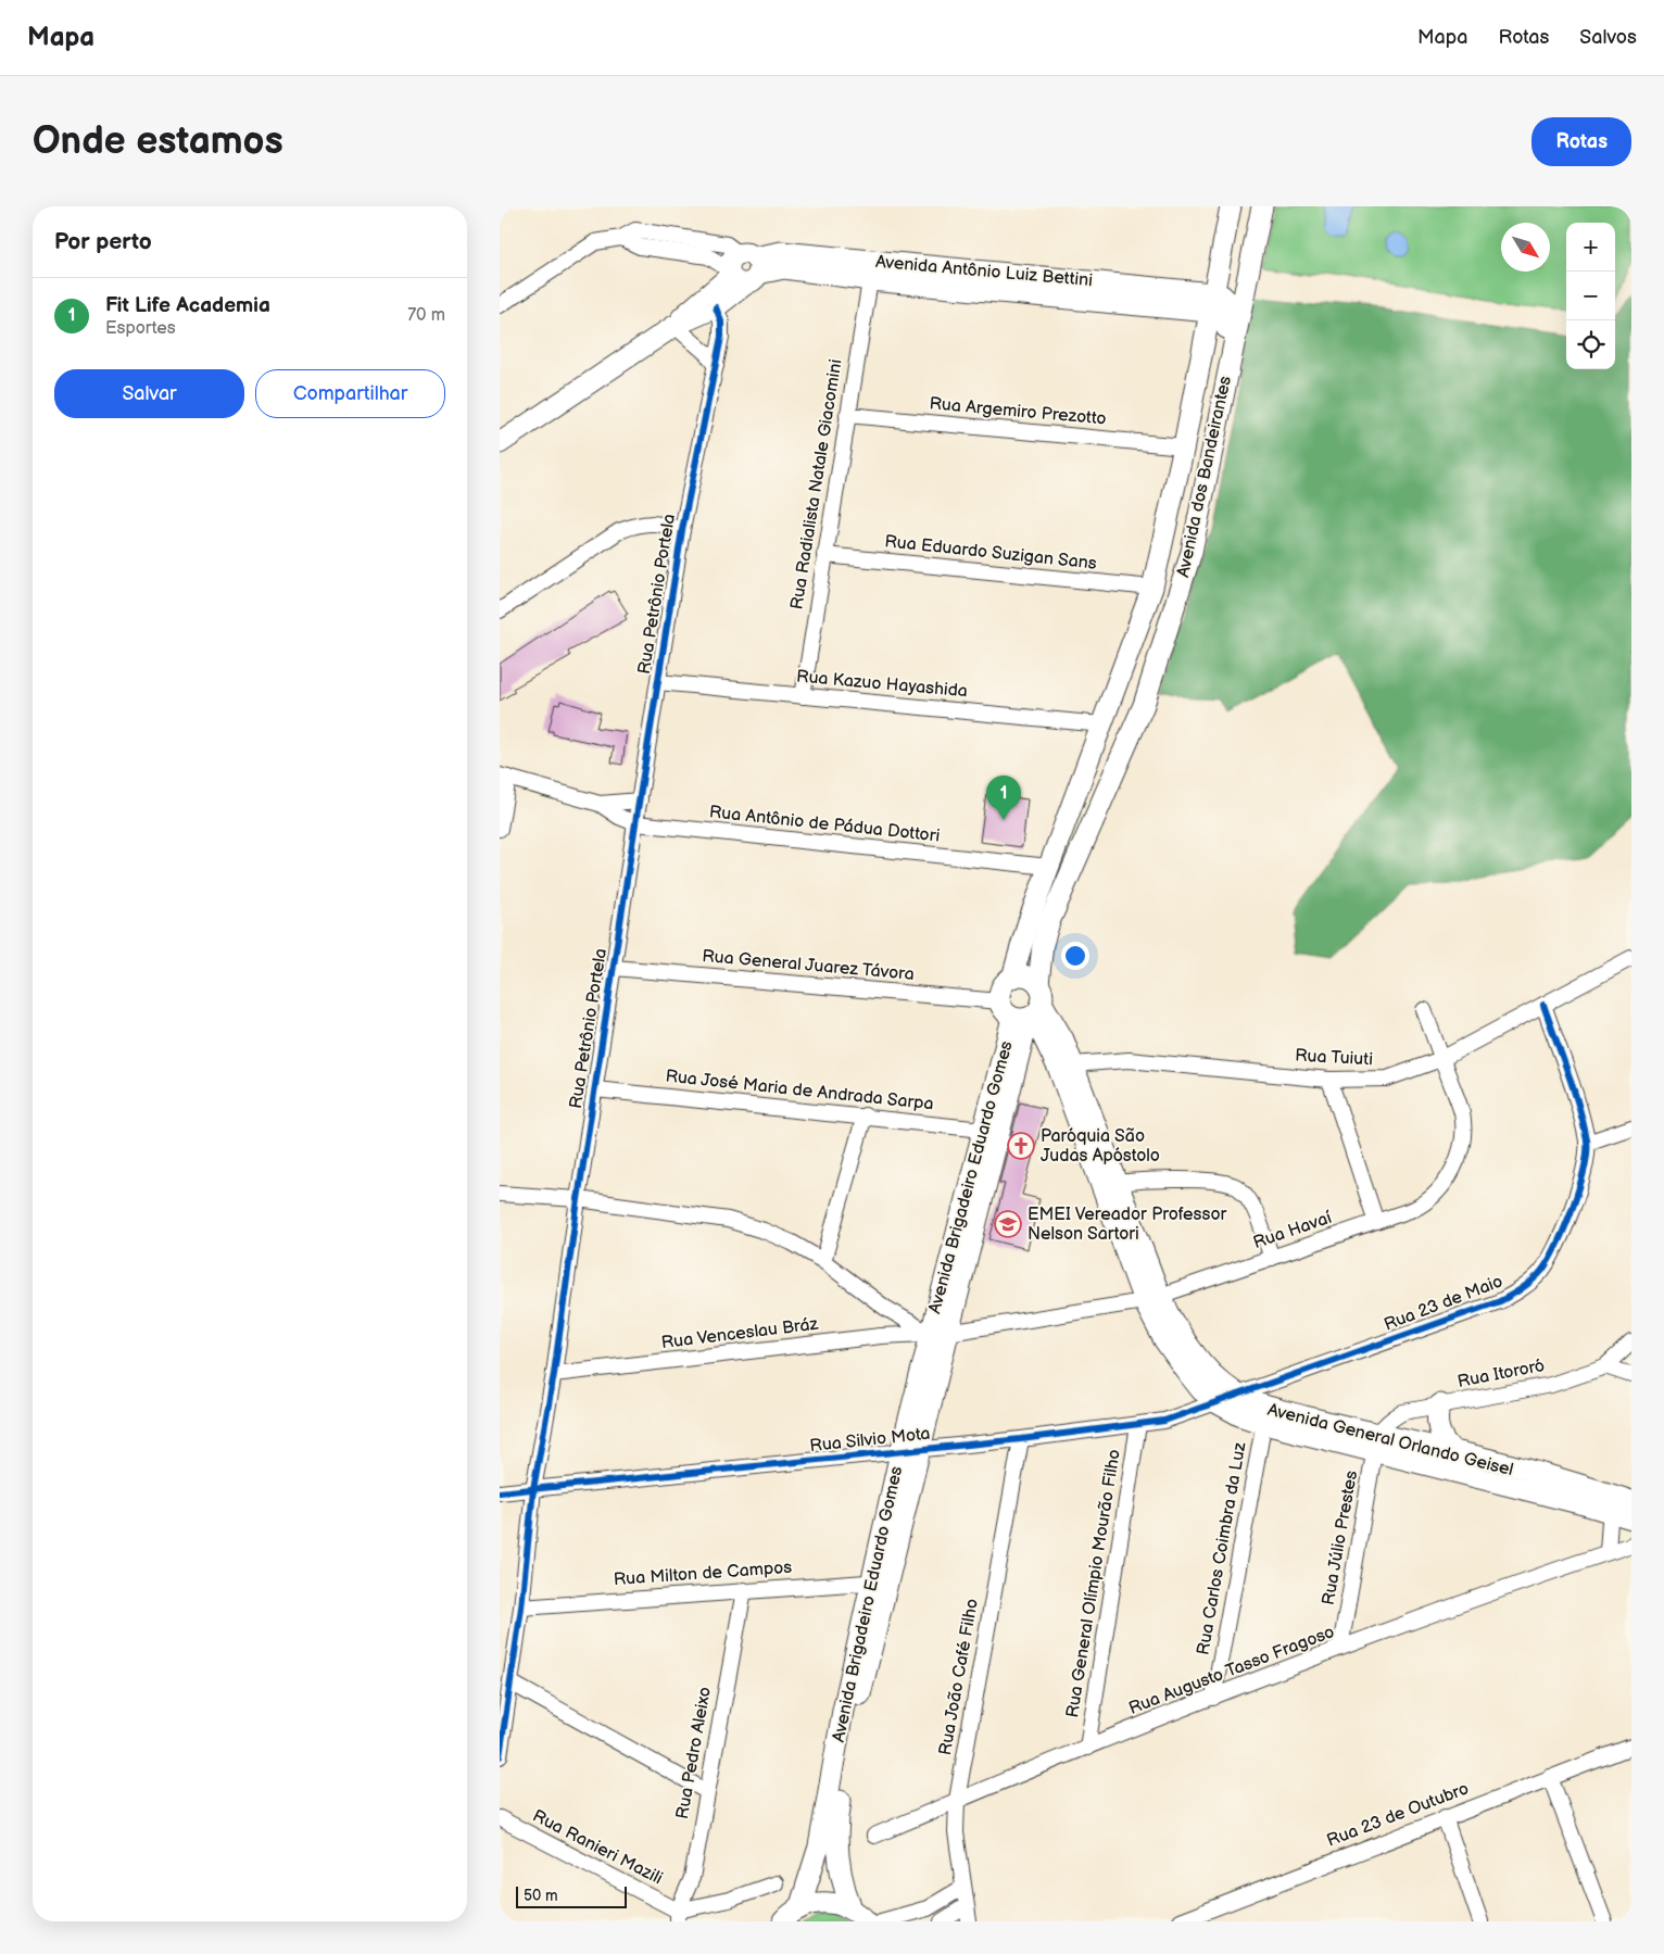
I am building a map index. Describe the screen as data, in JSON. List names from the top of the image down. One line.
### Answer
{"streets":{"main road":["Avenida Antônio Luiz Bettini","Avenida dos Bandeirantes","Avenida Brigadeiro Eduardo Gomes","Avenida General Orlando Geisel"],"street":["Rua Argemiro Prezotto","Rua Radialista Natale Giacomini","Rua Eduardo Suzigan Sans","Rua Petrônio Portela","Rua Kazuo Hayashida","Rua Antônio de Pádua Dottori","Rua General Juarez Távora","Rua Tuiuti","Rua José Maria de Andrada Sarpa","Rua Havaí","Rua 23 de Maio","Rua Venceslau Bráz","Rua Itororó","Rua Silvio Mota","Rua Júlio Prestes","Rua Carlos Coimbra da Luz","Rua Milton de Campos","Rua General Olímpio Mourão Filho","Rua Augusto Tasso Fragoso","Rua João Café Filho","Rua Pedro Aleixo","Rua 23 de Outubro","Rua Ranieri Mazili"]},"crossings":[["Avenida Antônio Luiz Bettini","Avenida dos Bandeirantes"],["Avenida Antônio Luiz Bettini","Rua Radialista Natale Giacomini"],["Rua Argemiro Prezotto","Avenida dos Bandeirantes"],["Rua Argemiro Prezotto","Rua Radialista Natale Giacomini"],["Avenida dos Bandeirantes","Rua Eduardo Suzigan Sans"],["Avenida dos Bandeirantes","Rua Kazuo Hayashida"],["Avenida dos Bandeirantes","Rua Antônio de Pádua Dottori"],["Avenida dos Bandeirantes","Rua General Juarez Távora"],["Avenida dos Bandeirantes","Avenida Brigadeiro Eduardo Gomes"],["Avenida dos Bandeirantes","Avenida General Orlando Geisel"],["Rua Radialista Natale Giacomini","Rua Eduardo Suzigan Sans"],["Rua Radialista Natale Giacomini","Rua Kazuo Hayashida"],["Rua Petrônio Portela","Rua Kazuo Hayashida"],["Rua Petrônio Portela","Rua Antônio de Pádua Dottori"],["Rua Petrônio Portela","Rua General Juarez Távora"],["Rua Petrônio Portela","Rua José Maria de Andrada Sarpa"],["Rua Petrônio Portela","Rua Venceslau Bráz"],["Rua Petrônio Portela","Rua Silvio Mota"],["Rua Petrônio Portela","Rua Milton de Campos"],["Rua Tuiuti","Rua Havaí"],["Rua Tuiuti","Rua 23 de Maio"],["Rua Tuiuti","Avenida General Orlando Geisel"],["Rua José Maria de Andrada Sarpa","Avenida Brigadeiro Eduardo Gomes"],["Avenida Brigadeiro Eduardo Gomes","Rua Havaí"],["Avenida Brigadeiro Eduardo Gomes","Rua Venceslau Bráz"],["Avenida Brigadeiro Eduardo Gomes","Rua Silvio Mota"],["Avenida Brigadeiro Eduardo Gomes","Avenida General Orlando Geisel"],["Avenida Brigadeiro Eduardo Gomes","Rua Milton de Campos"],["Rua Havaí","Rua Venceslau Bráz"],["Rua Havaí","Avenida General Orlando Geisel"],["Rua 23 de Maio","Rua Silvio Mota"],["Rua 23 de Maio","Avenida General Orlando Geisel"],["Rua Itororó","Avenida General Orlando Geisel"],["Rua Itororó","Rua Júlio Prestes"],["Rua Silvio Mota","Avenida General Orlando Geisel"],["Rua Silvio Mota","Rua General Olímpio Mourão Filho"],["Rua Silvio Mota","Rua João Café Filho"],["Avenida General Orlando Geisel","Rua Júlio Prestes"],["Avenida General Orlando Geisel","Rua Carlos Coimbra da Luz"],["Rua Júlio Prestes","Rua Augusto Tasso Fragoso"],["Rua Carlos Coimbra da Luz","Rua Augusto Tasso Fragoso"],["Rua Milton de Campos","Rua Pedro Aleixo"],["Rua General Olímpio Mourão Filho","Rua Augusto Tasso Fragoso"],["Rua Augusto Tasso Fragoso","Rua João Café Filho"],["Rua Pedro Aleixo","Rua Ranieri Mazili"]],"places":{"church":["Paróquia São Judas Apóstolo"],"school or university":["EMEI Vereador Professor Nelson Sartori"]},"scale_bar":"50 m","north":"bottom right","page":{"header":"Mapa","nav":["Mapa","Rotas","Salvos"],"buttons":["Rotas",["Salvar","Compartilhar"]],"title":"Onde estamos","heading":"Por perto","map_buttons":["+","−"],"list":[{"mark":"1","name":"Fit Life Academia","note":"Esportes","value":"70 m"}],"pins":"1","scale":"50 m"}}
